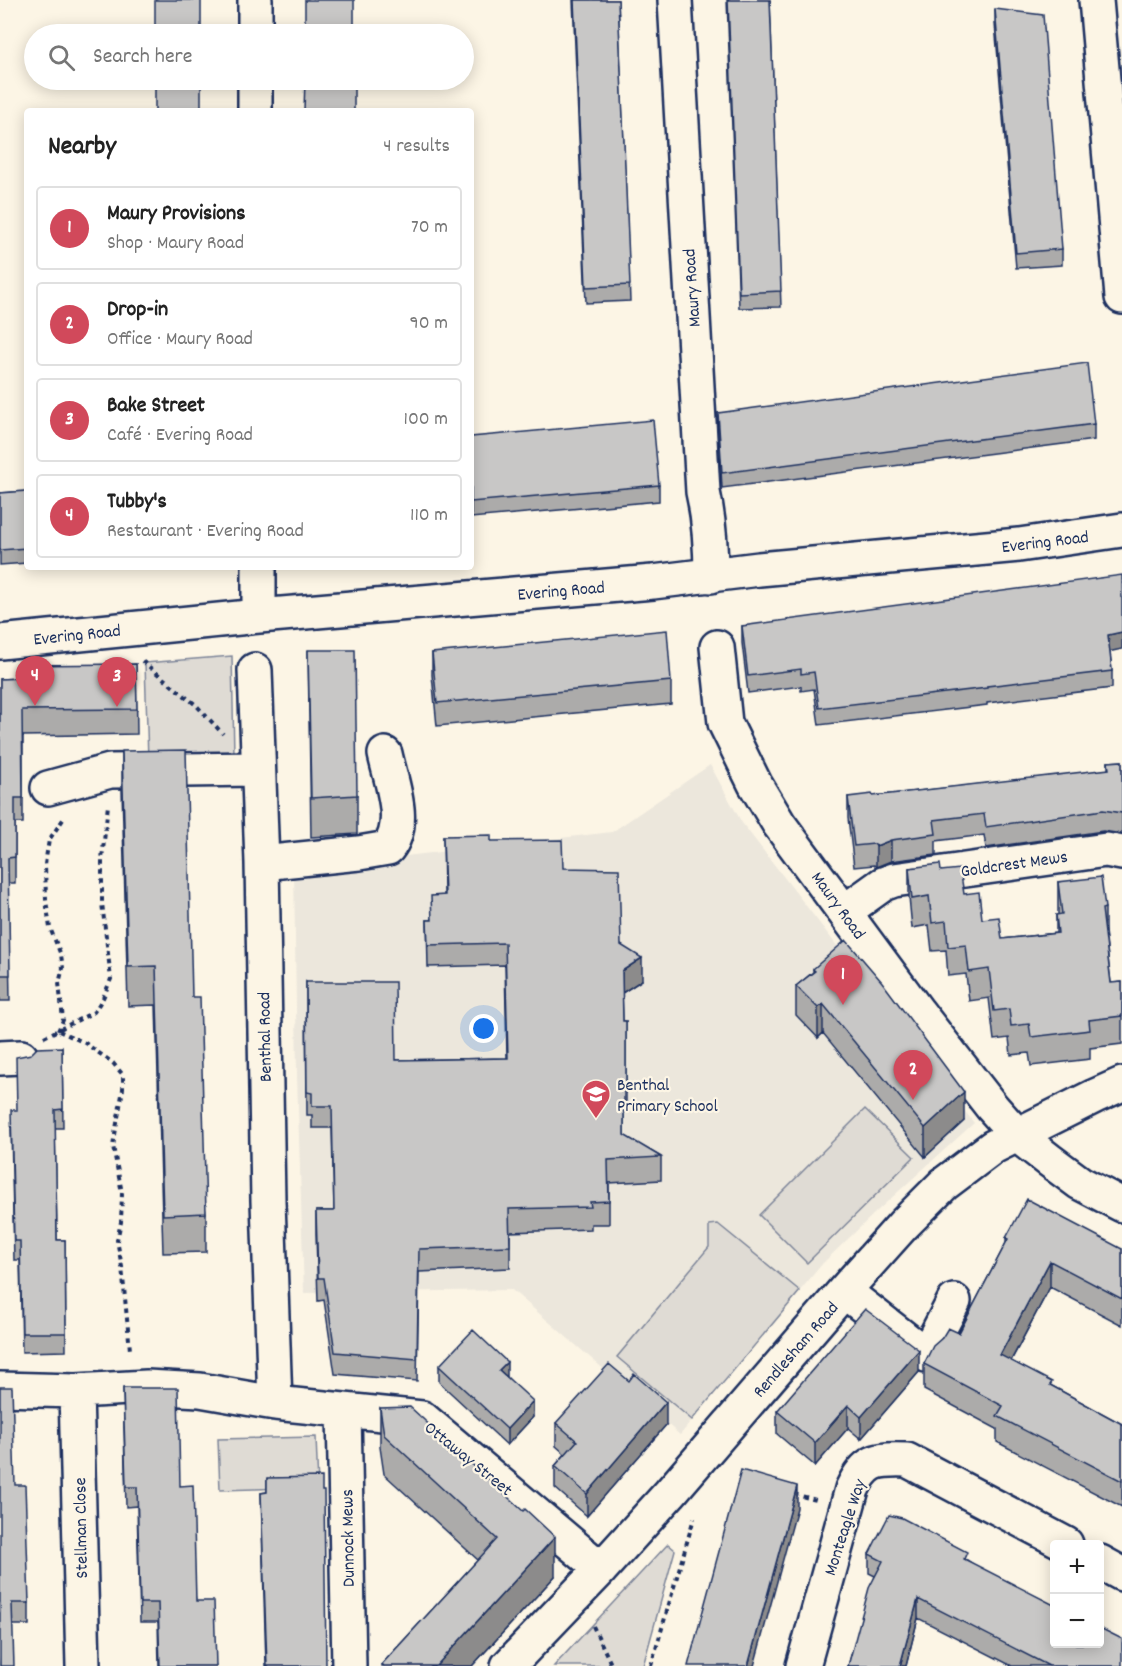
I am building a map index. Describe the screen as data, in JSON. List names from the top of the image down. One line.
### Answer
{"streets":{"street":["Maury Road","Evering Road","Goldcrest Mews","Benthal Road","Rendlesham Road","Ottaway Street","Monteagle Way","Stellman Close","Dunnock Mews"]},"crossings":[["Maury Road","Evering Road"],["Maury Road","Goldcrest Mews"],["Maury Road","Rendlesham Road"],["Benthal Road","Ottaway Street"],["Rendlesham Road","Ottaway Street"],["Ottaway Street","Dunnock Mews"]],"places":{"school or university":["Benthal Primary School"]},"page":{"search":"Search here","heading":["Nearby","4 results"],"list":[{"mark":"1","name":"Maury Provisions","note":"Shop · Maury Road","value":"70 m"},{"mark":"2","name":"Drop-in","note":"Office · Maury Road","value":"90 m"},{"mark":"3","name":"Bake Street","note":"Café · Evering Road","value":"100 m"},{"mark":"4","name":"Tubby's","note":"Restaurant · Evering Road","value":"110 m"}],"pins":["4","3","1","2"],"map_buttons":["+","−"]}}
